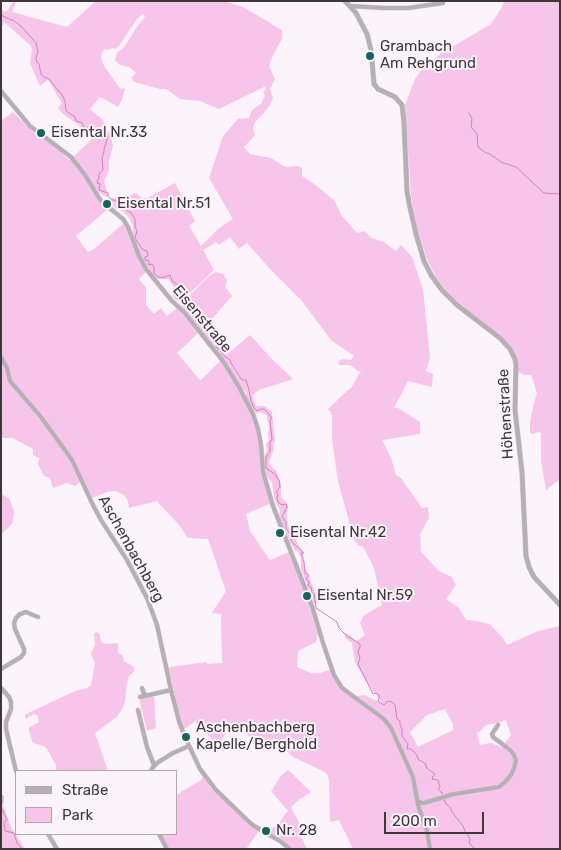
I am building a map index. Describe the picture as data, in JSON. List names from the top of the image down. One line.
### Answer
{"streets":{"street":["Eisenstraße","Höhenstraße","Aschenbachberg"]},"places":["Grambach Am Rehgrund","Eisental Nr.33","Eisental Nr.51","Eisental Nr.42","Eisental Nr.59","Aschenbachberg Kapelle/Berghold","Nr. 28"],"legend":["Straße","Park"],"scale_bar":"200 m"}
